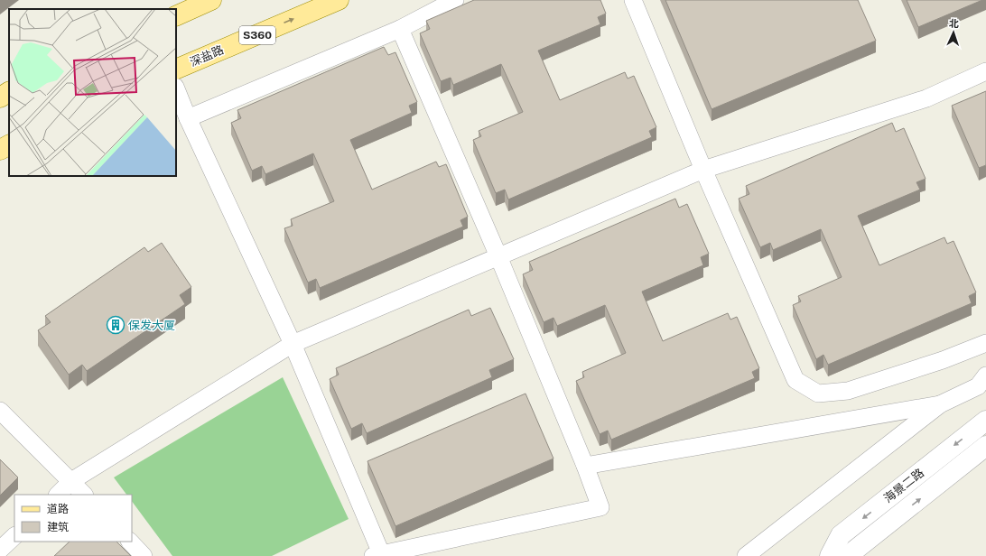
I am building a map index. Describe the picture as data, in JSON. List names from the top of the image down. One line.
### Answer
{"streets":{"main road":["S360","深盐路"],"street":["海景二路"]},"one_way":["深盐路"],"places":{"building":["保发大厦"]},"legend":["道路","建筑"],"north":"top"}
